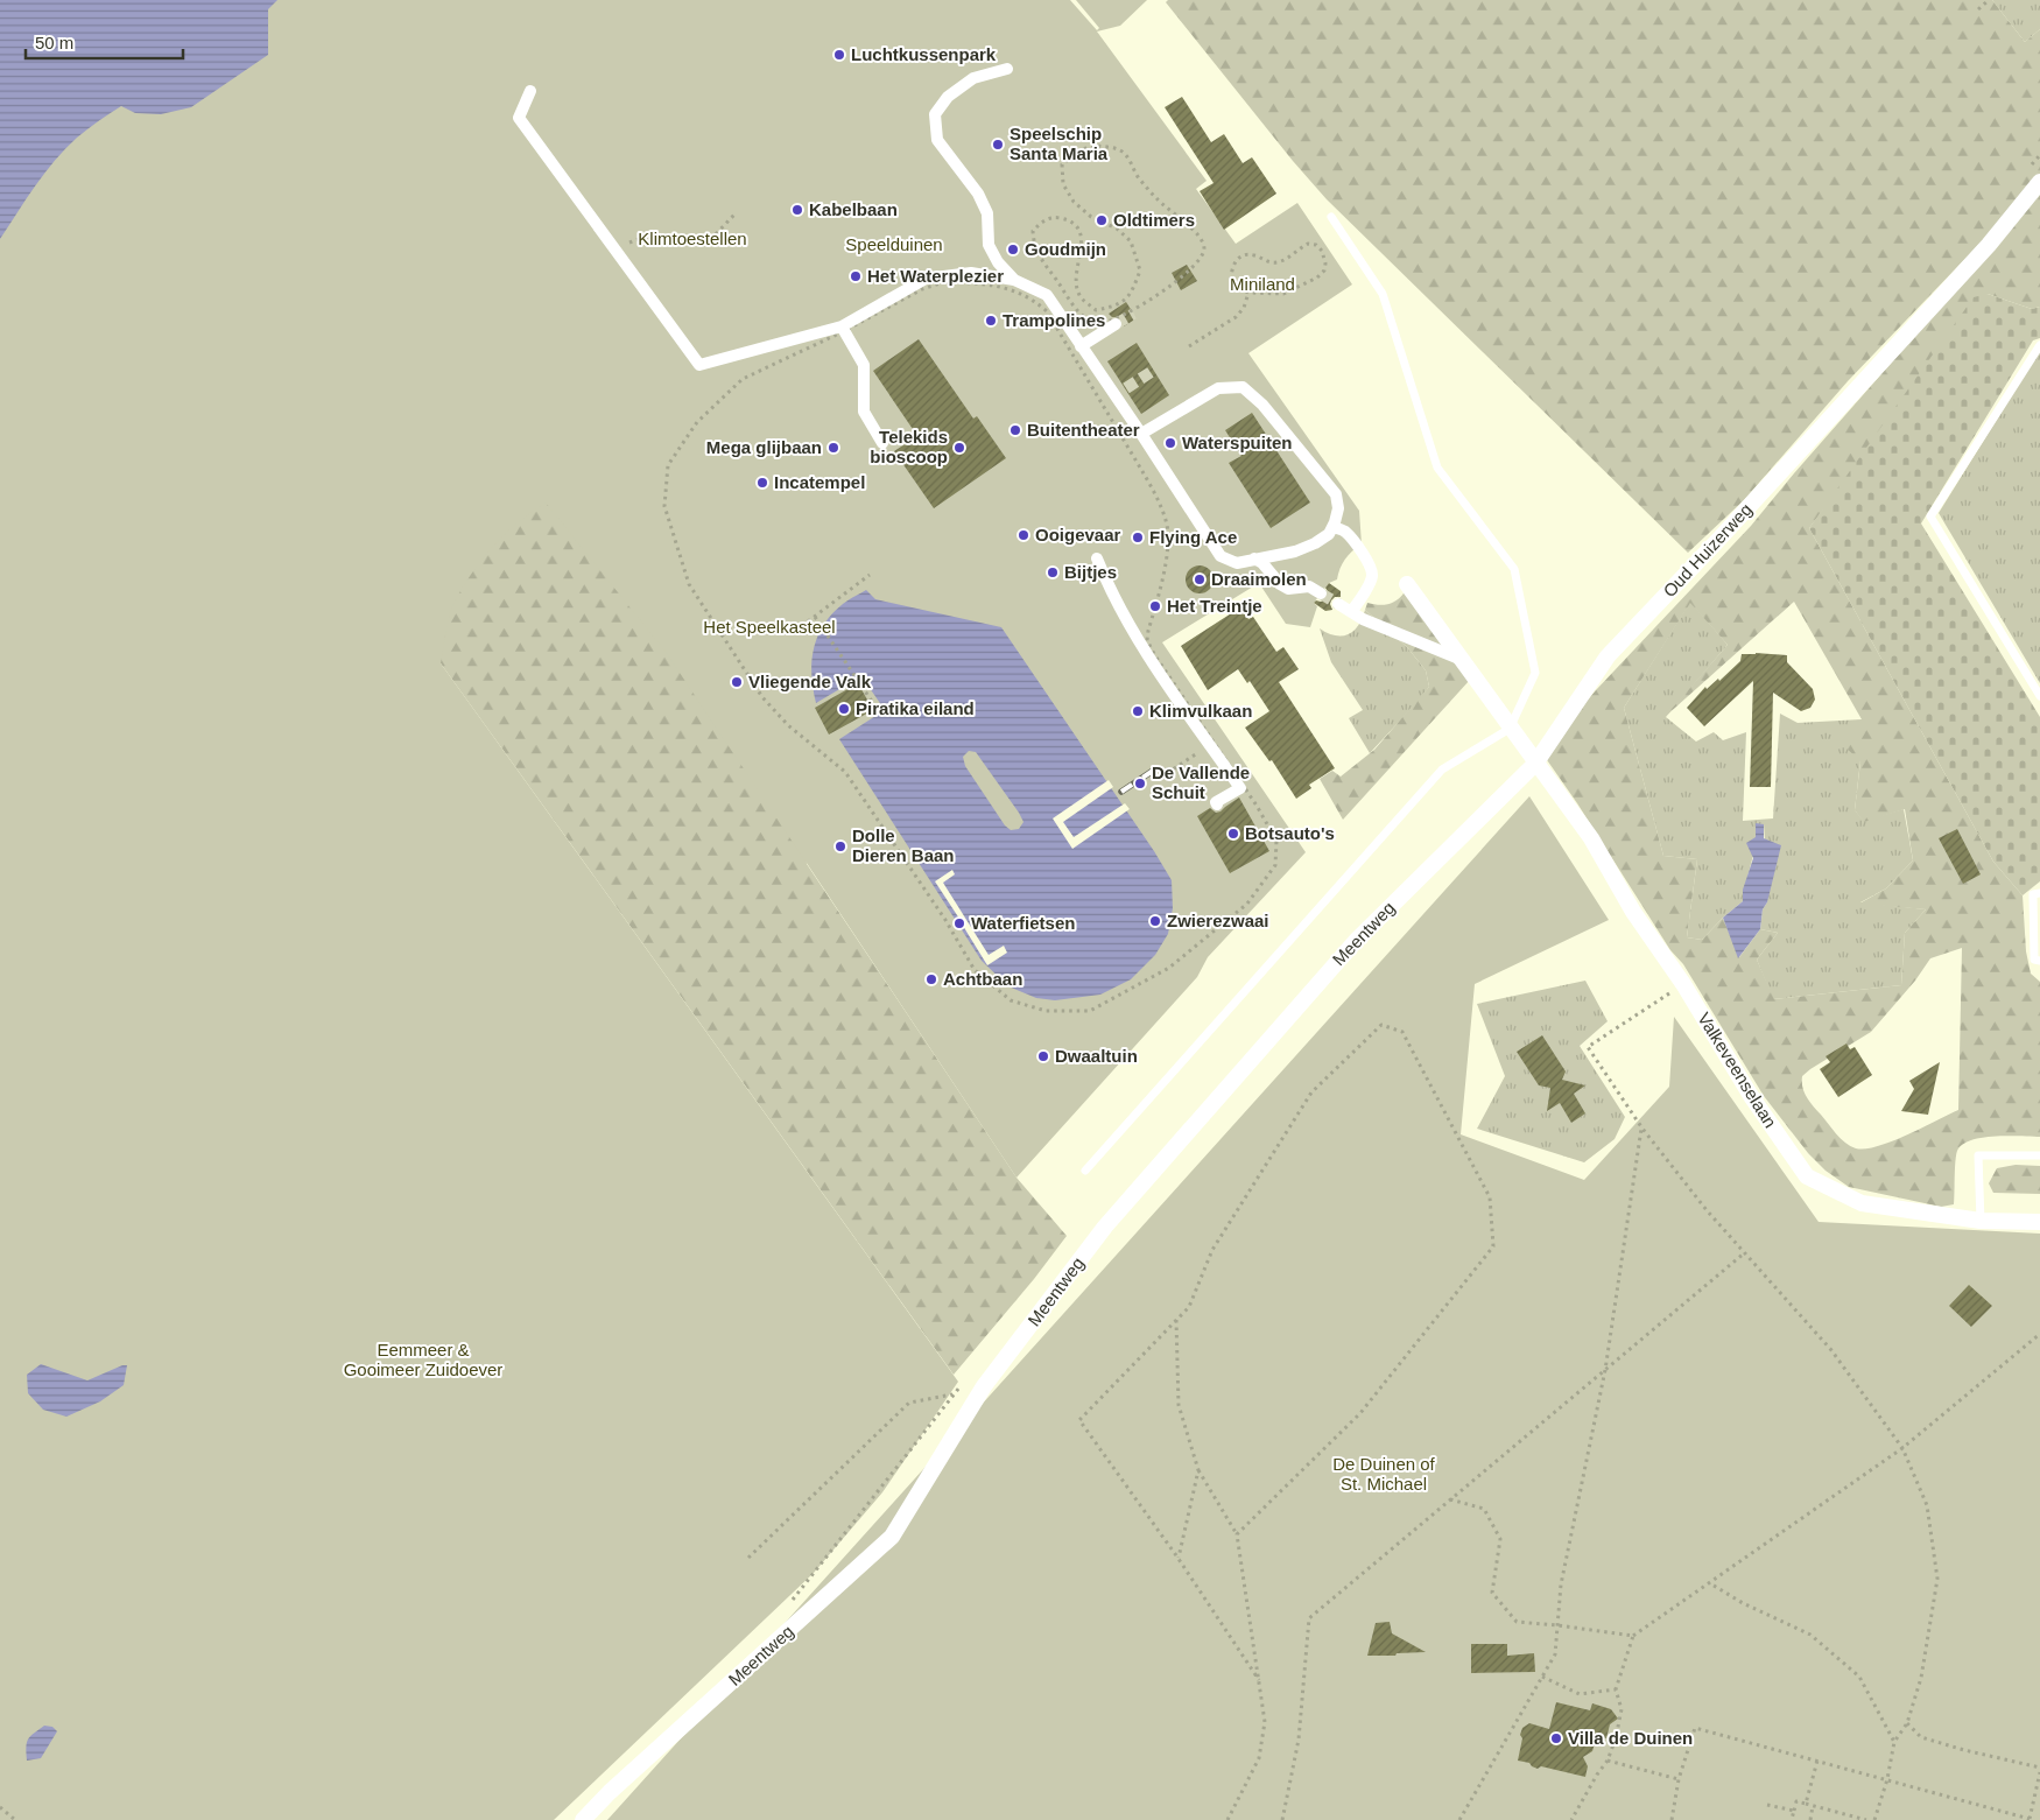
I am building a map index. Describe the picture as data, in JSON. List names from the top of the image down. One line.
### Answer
{"streets":{"street":["Oud Huizerweg","Meentweg","Valkeveenselaan"]},"crossings":[["Oud Huizerweg","Meentweg"],["Oud Huizerweg","Valkeveenselaan"],["Meentweg","Valkeveenselaan"]],"parks":["Klimtoestellen","Speelduinen","Miniland","Het Speelkasteel","Eemmeer & Gooimeer Zuidoever","De Duinen of St. Michael"],"places":["Luchtkussenpark","Speelschip Santa Maria","Kabelbaan","Oldtimers","Goudmijn","Het Waterplezier","Trampolines","Buitentheater","Waterspuiten","Mega glijbaan","Telekids bioscoop","Incatempel","Ooigevaar","Flying Ace","Bijtjes","Draaimolen","Het Treintje","Vliegende Valk","Piratika eiland","Klimvulkaan","De Vallende Schuit","Botsauto's","Dolle Dieren Baan","Zwierezwaai","Waterfietsen","Achtbaan","Dwaaltuin","Villa de Duinen"],"scale_bar":"50 m"}
